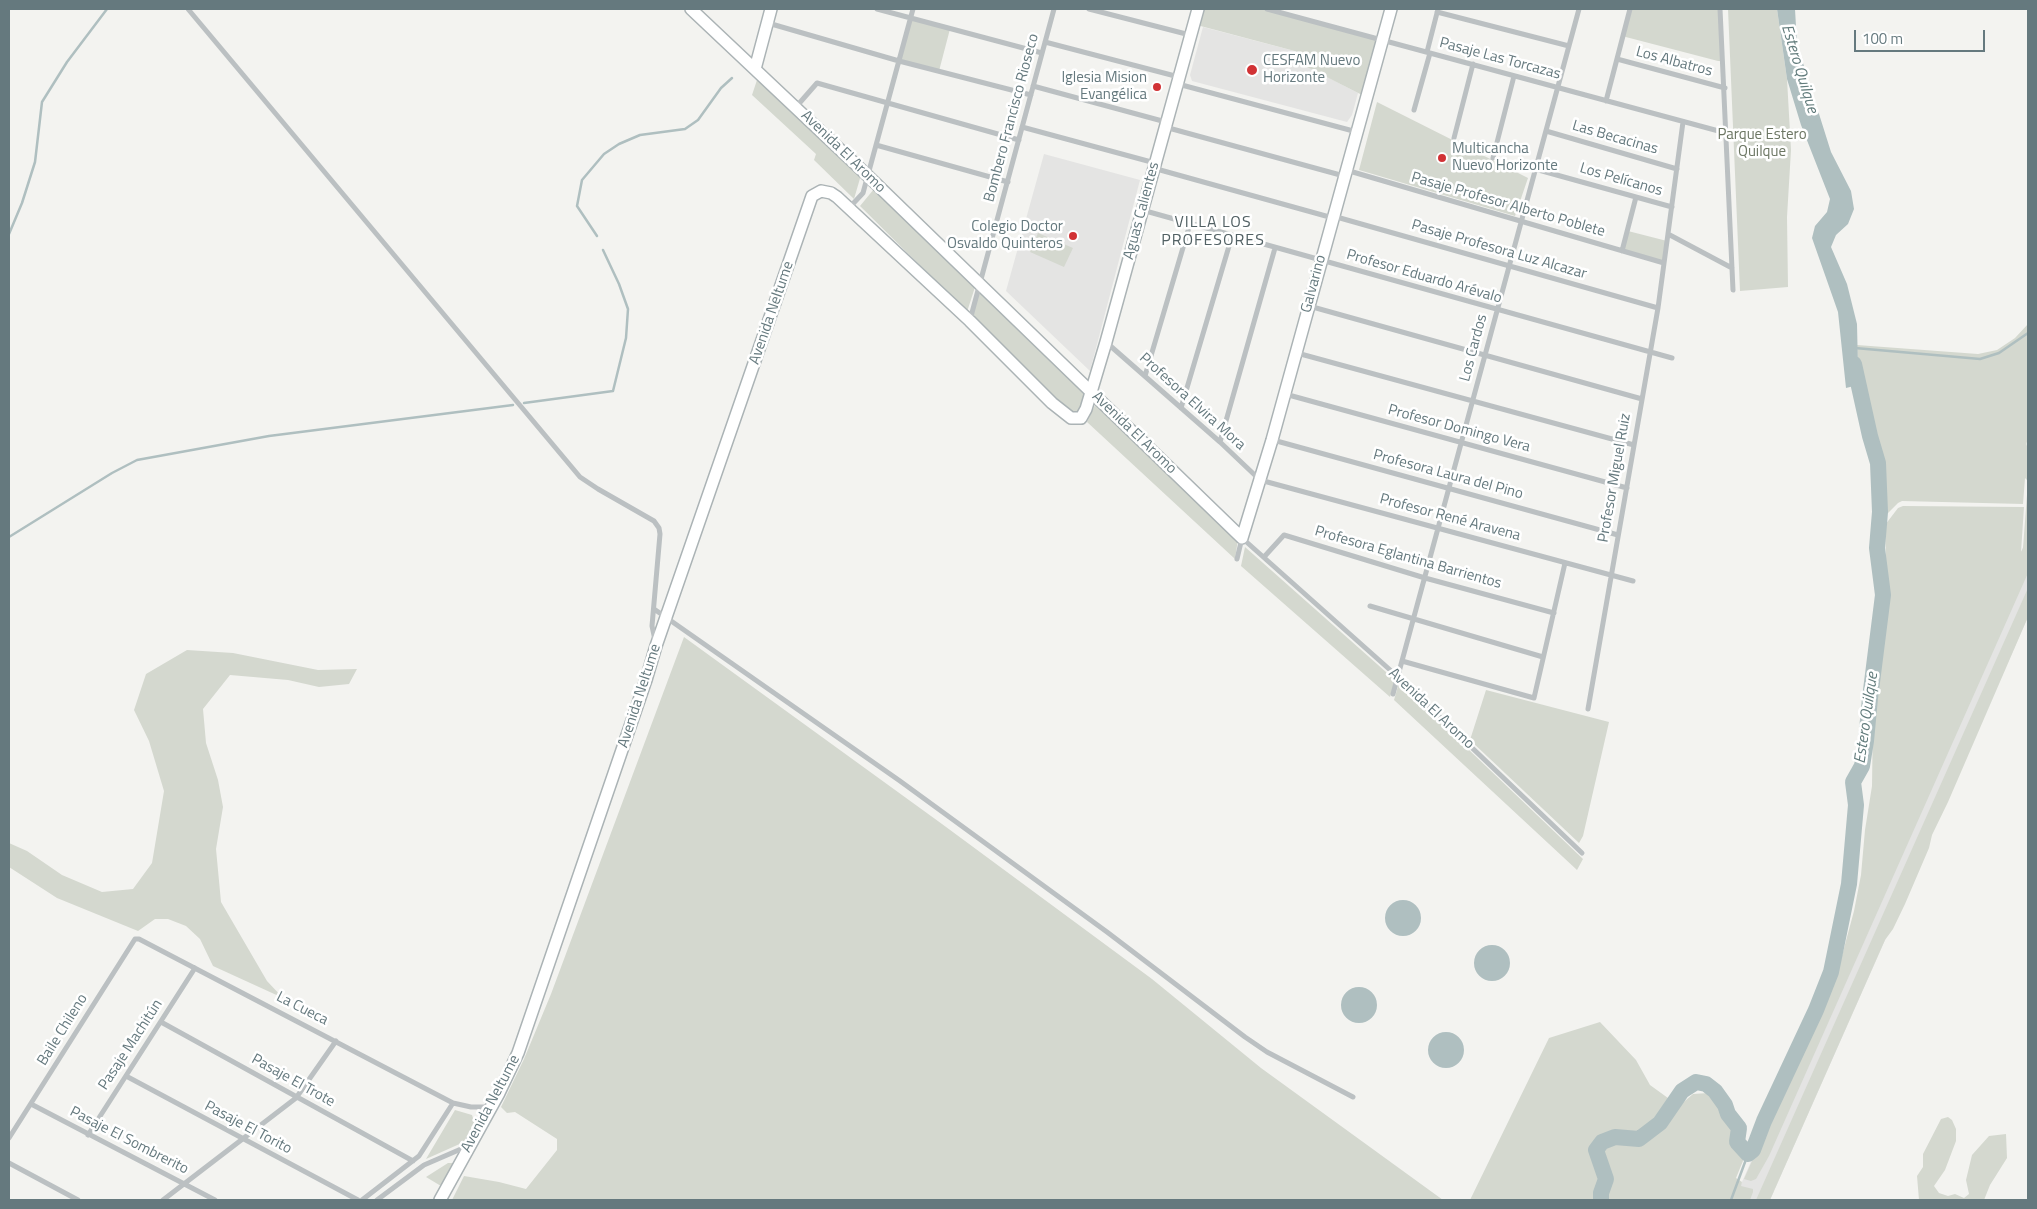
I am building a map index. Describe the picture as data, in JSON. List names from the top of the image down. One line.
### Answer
{"streets":{"street":["Pasaje Las Torcazas","Los Albatros","Bombero Francisco Rioseco","Las Becacinas","Avenida El Aromo","Los Pelícanos","Pasaje Profesor Alberto Poblete","Aguas Calientes","Pasaje Profesora Luz Alcazar","Profesor Eduardo Arévalo","Galvarino","Avenida Neltume","Los Cardos","Profesora Elvira Mora","Profesor Domingo Vera","Profesora Laura del Pino","Profesor Miguel Ruiz","Profesor René Aravena","Profesora Eglantina Barrientos","La Cueca","Baile Chileno","Pasaje Machitún","Pasaje El Trote","Pasaje El Torito","Pasaje El Sombrerito"]},"crossings":[["Pasaje Las Torcazas","Galvarino"],["Pasaje Las Torcazas","Los Cardos"],["Pasaje Las Torcazas","Profesor Miguel Ruiz"],["Bombero Francisco Rioseco","Avenida El Aromo"],["Bombero Francisco Rioseco","Pasaje Profesor Alberto Poblete"],["Bombero Francisco Rioseco","Pasaje Profesora Luz Alcazar"],["Las Becacinas","Los Cardos"],["Las Becacinas","Profesor Miguel Ruiz"],["Avenida El Aromo","Aguas Calientes"],["Avenida El Aromo","Galvarino"],["Avenida El Aromo","Avenida Neltume"],["Avenida El Aromo","Los Cardos"],["Avenida El Aromo","Profesora Eglantina Barrientos"],["Los Pelícanos","Los Cardos"],["Los Pelícanos","Profesor Miguel Ruiz"],["Pasaje Profesor Alberto Poblete","Aguas Calientes"],["Pasaje Profesor Alberto Poblete","Galvarino"],["Pasaje Profesor Alberto Poblete","Los Cardos"],["Pasaje Profesor Alberto Poblete","Profesor Miguel Ruiz"],["Aguas Calientes","Pasaje Profesora Luz Alcazar"],["Aguas Calientes","Profesor Eduardo Arévalo"],["Aguas Calientes","Profesora Elvira Mora"],["Pasaje Profesora Luz Alcazar","Galvarino"],["Pasaje Profesora Luz Alcazar","Los Cardos"],["Pasaje Profesora Luz Alcazar","Profesor Miguel Ruiz"],["Profesor Eduardo Arévalo","Galvarino"],["Profesor Eduardo Arévalo","Los Cardos"],["Profesor Eduardo Arévalo","Profesor Miguel Ruiz"],["Galvarino","Profesora Elvira Mora"],["Galvarino","Profesor Domingo Vera"],["Galvarino","Profesora Laura del Pino"],["Galvarino","Profesor René Aravena"],["Los Cardos","Profesor Domingo Vera"],["Los Cardos","Profesora Laura del Pino"],["Los Cardos","Profesor René Aravena"],["Los Cardos","Profesora Eglantina Barrientos"],["Profesora Elvira Mora","Profesor René Aravena"],["Profesor Domingo Vera","Profesor Miguel Ruiz"],["Profesora Laura del Pino","Profesor Miguel Ruiz"],["Profesor Miguel Ruiz","Profesor René Aravena"],["La Cueca","Baile Chileno"],["La Cueca","Pasaje Machitún"],["Baile Chileno","Pasaje El Sombrerito"],["Pasaje Machitún","Pasaje El Trote"],["Pasaje Machitún","Pasaje El Torito"],["Pasaje Machitún","Pasaje El Sombrerito"]],"districts":["VILLA LOS PROFESORES"],"water":["Estero Quilque"],"parks":["Parque Estero Quilque"],"places":["CESFAM Nuevo Horizonte","Iglesia Mision Evangélica","Multicancha Nuevo Horizonte","Colegio Doctor Osvaldo Quinteros"],"scale_bar":"100 m"}
